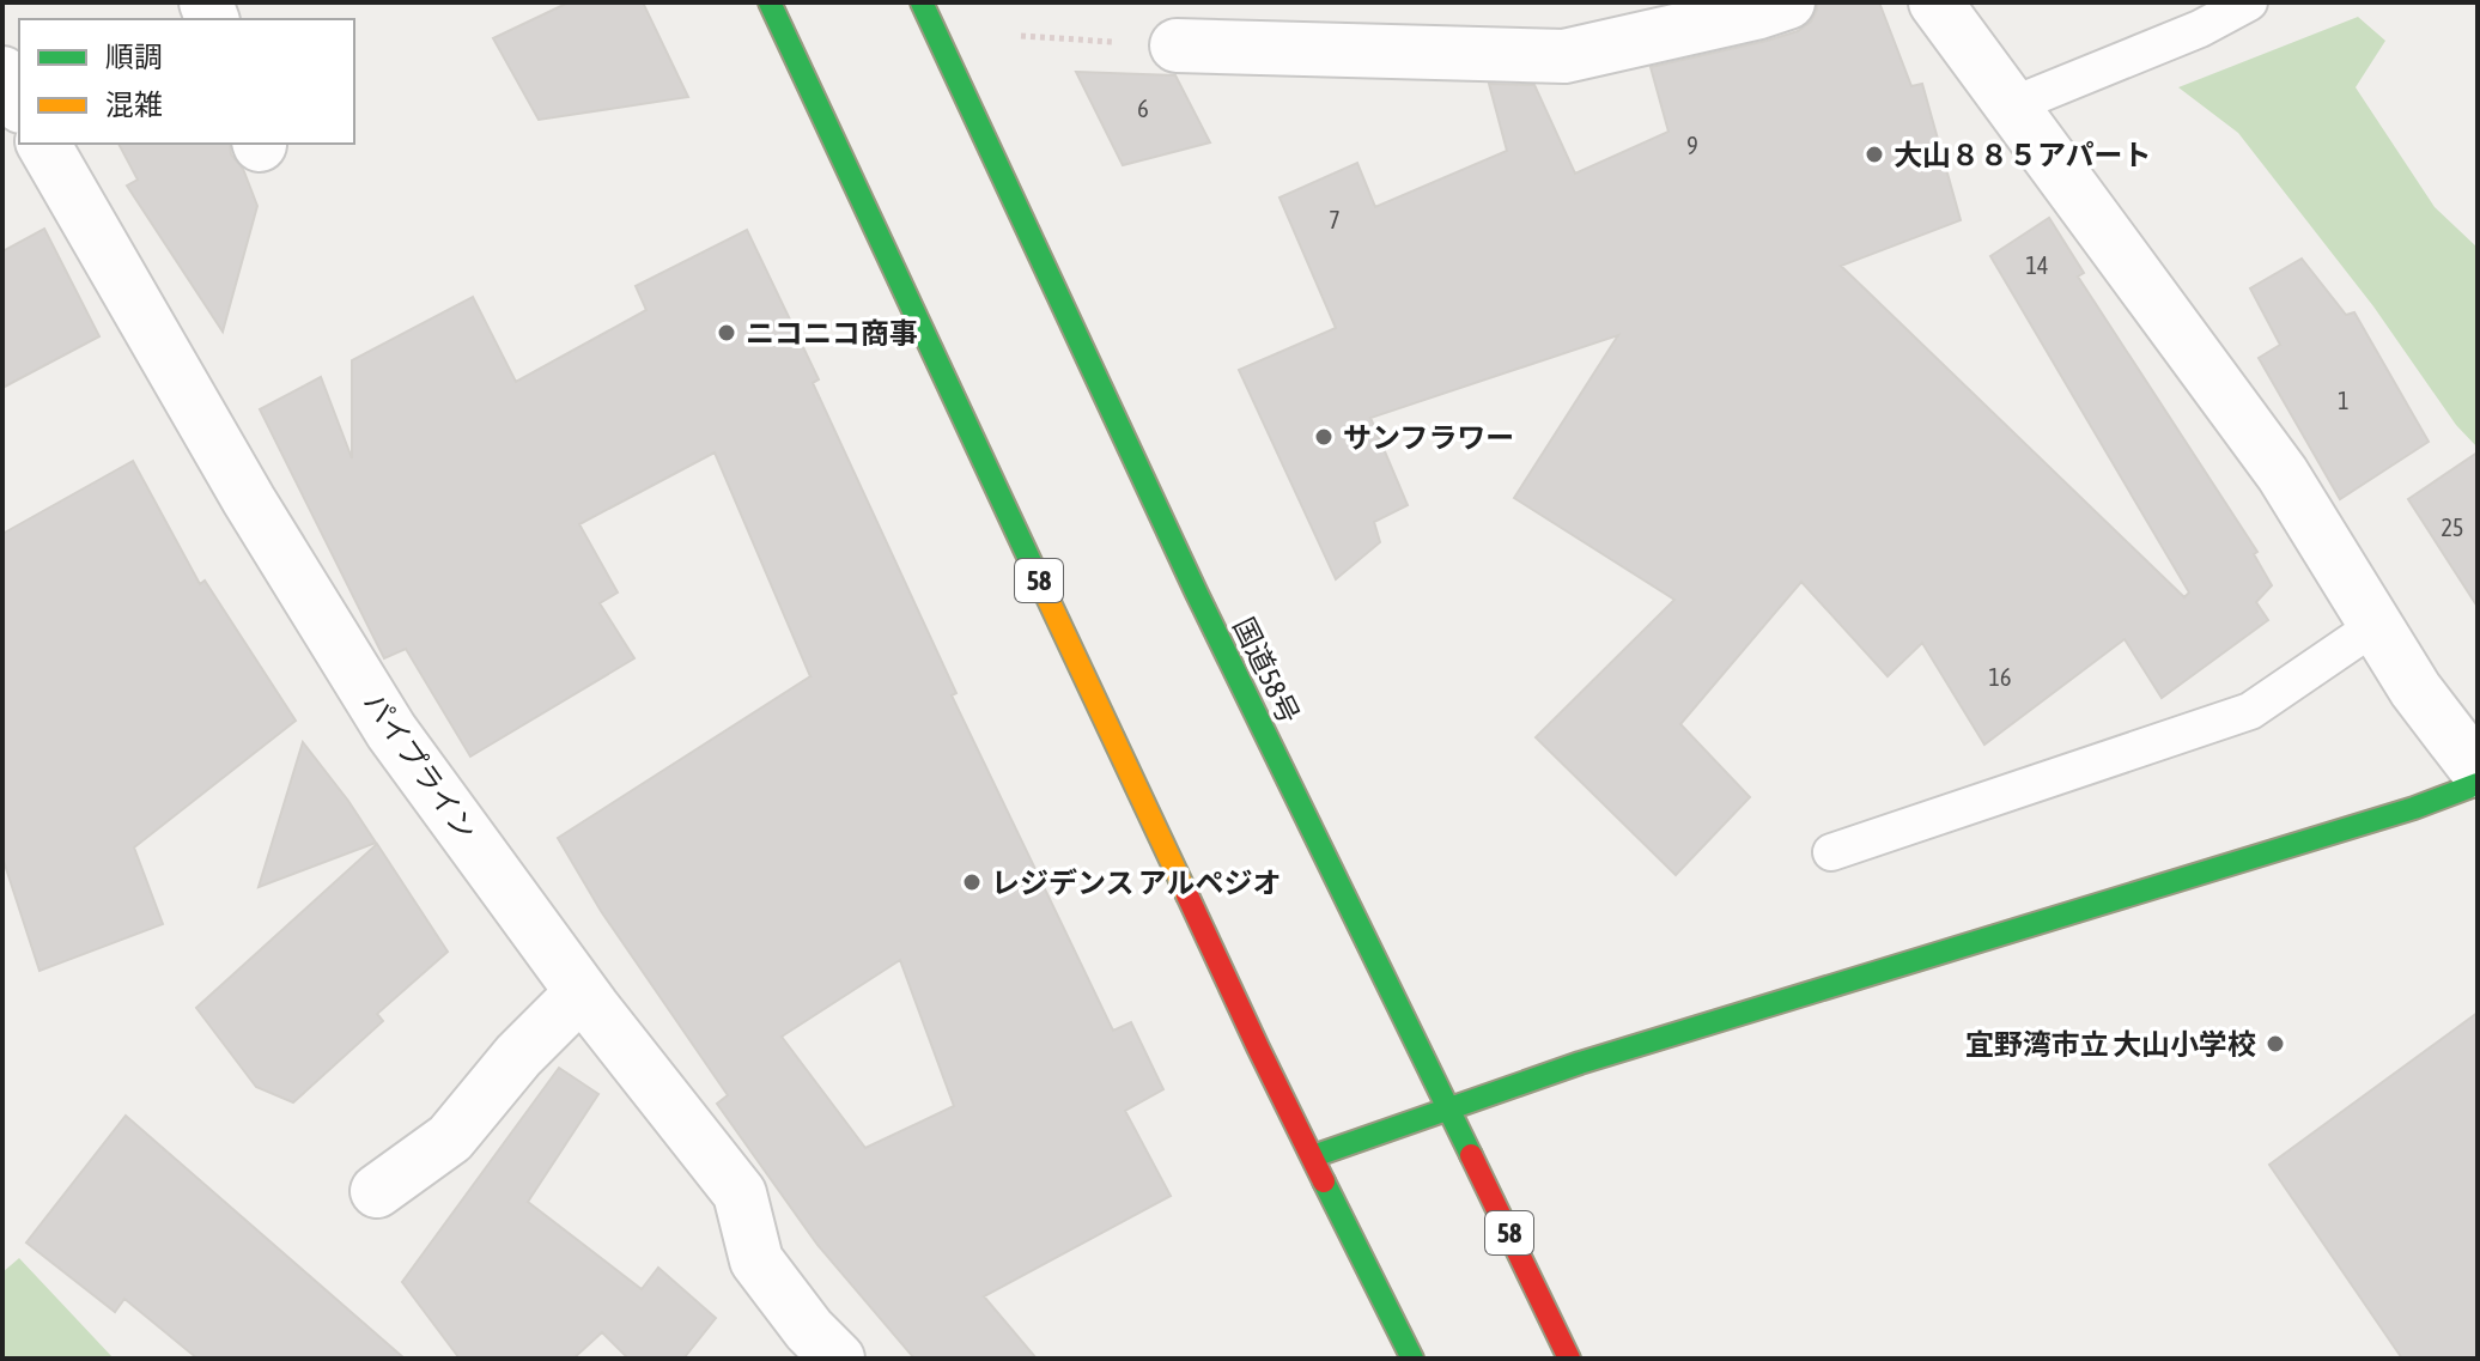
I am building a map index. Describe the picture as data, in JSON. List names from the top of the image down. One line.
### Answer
{"streets":{"main road":["58","国道58号"],"street":["パイプライン"]},"places":["大山８８５アパート","ニコニコ商事","サンフラワー","レジデンス アルペジオ","宜野湾市立 大山小学校"],"house_numbers":["6","9","7","14","1","25","16"],"legend":["順調","混雑"]}
